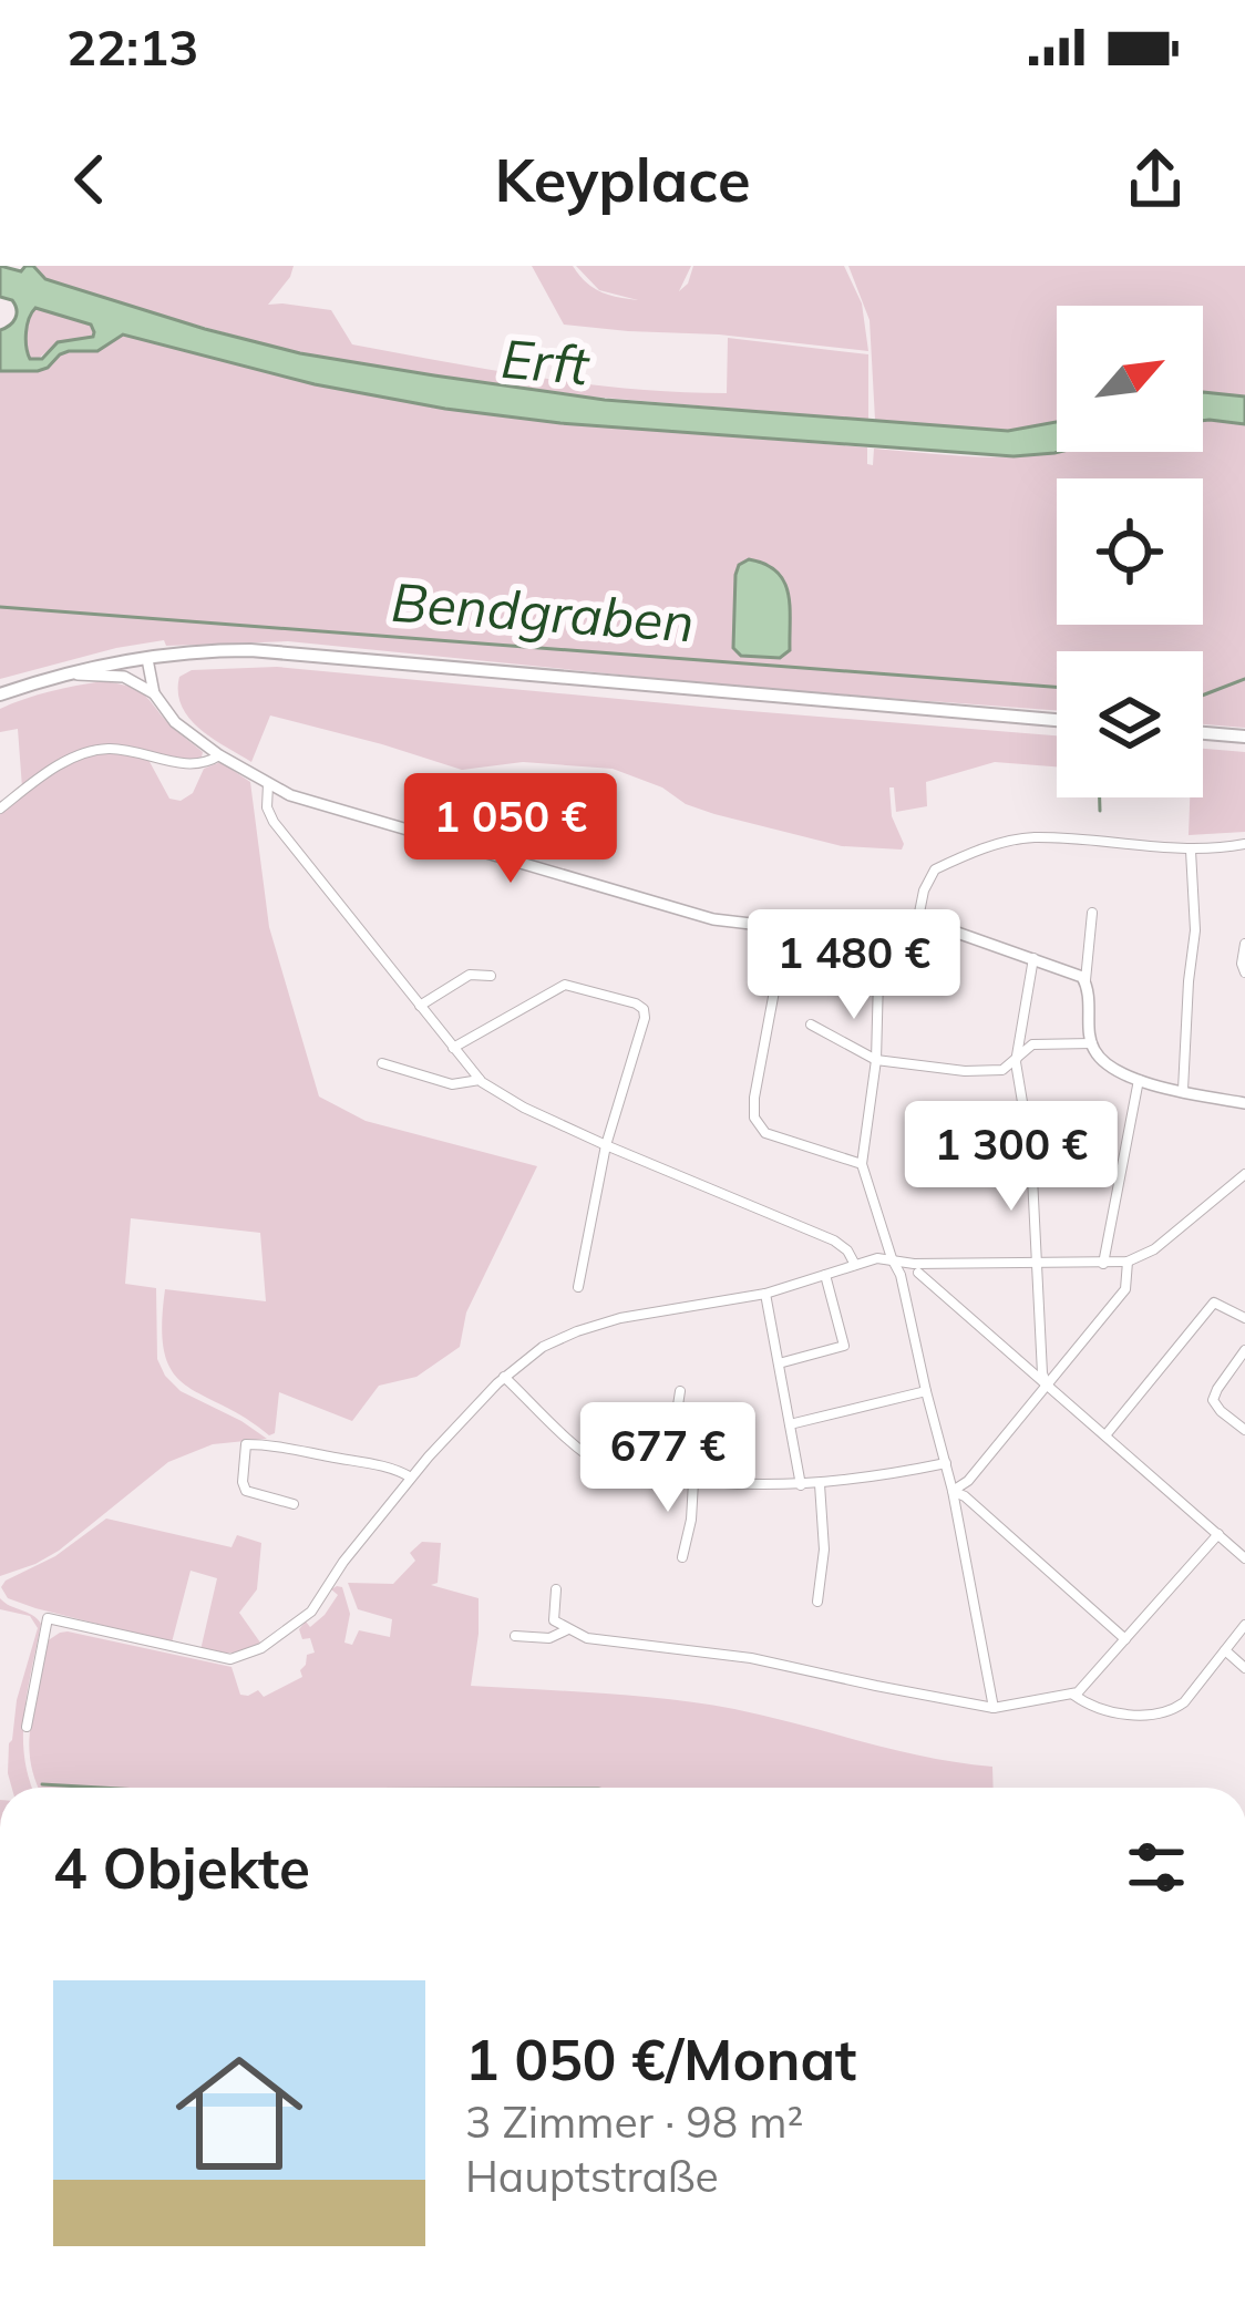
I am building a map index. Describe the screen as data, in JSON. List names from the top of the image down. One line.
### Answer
{"water":["Erft","Bendgraben"],"north":"top right","page":{"status":"22:13","header":"Keyplace","price":["1 050 €","1 480 €","1 300 €","677 €"],"heading":"4 Objekte","list":[{"name":"1 050 €/Monat","note":"3 Zimmer · 98 m² · Hauptstraße"}]}}
